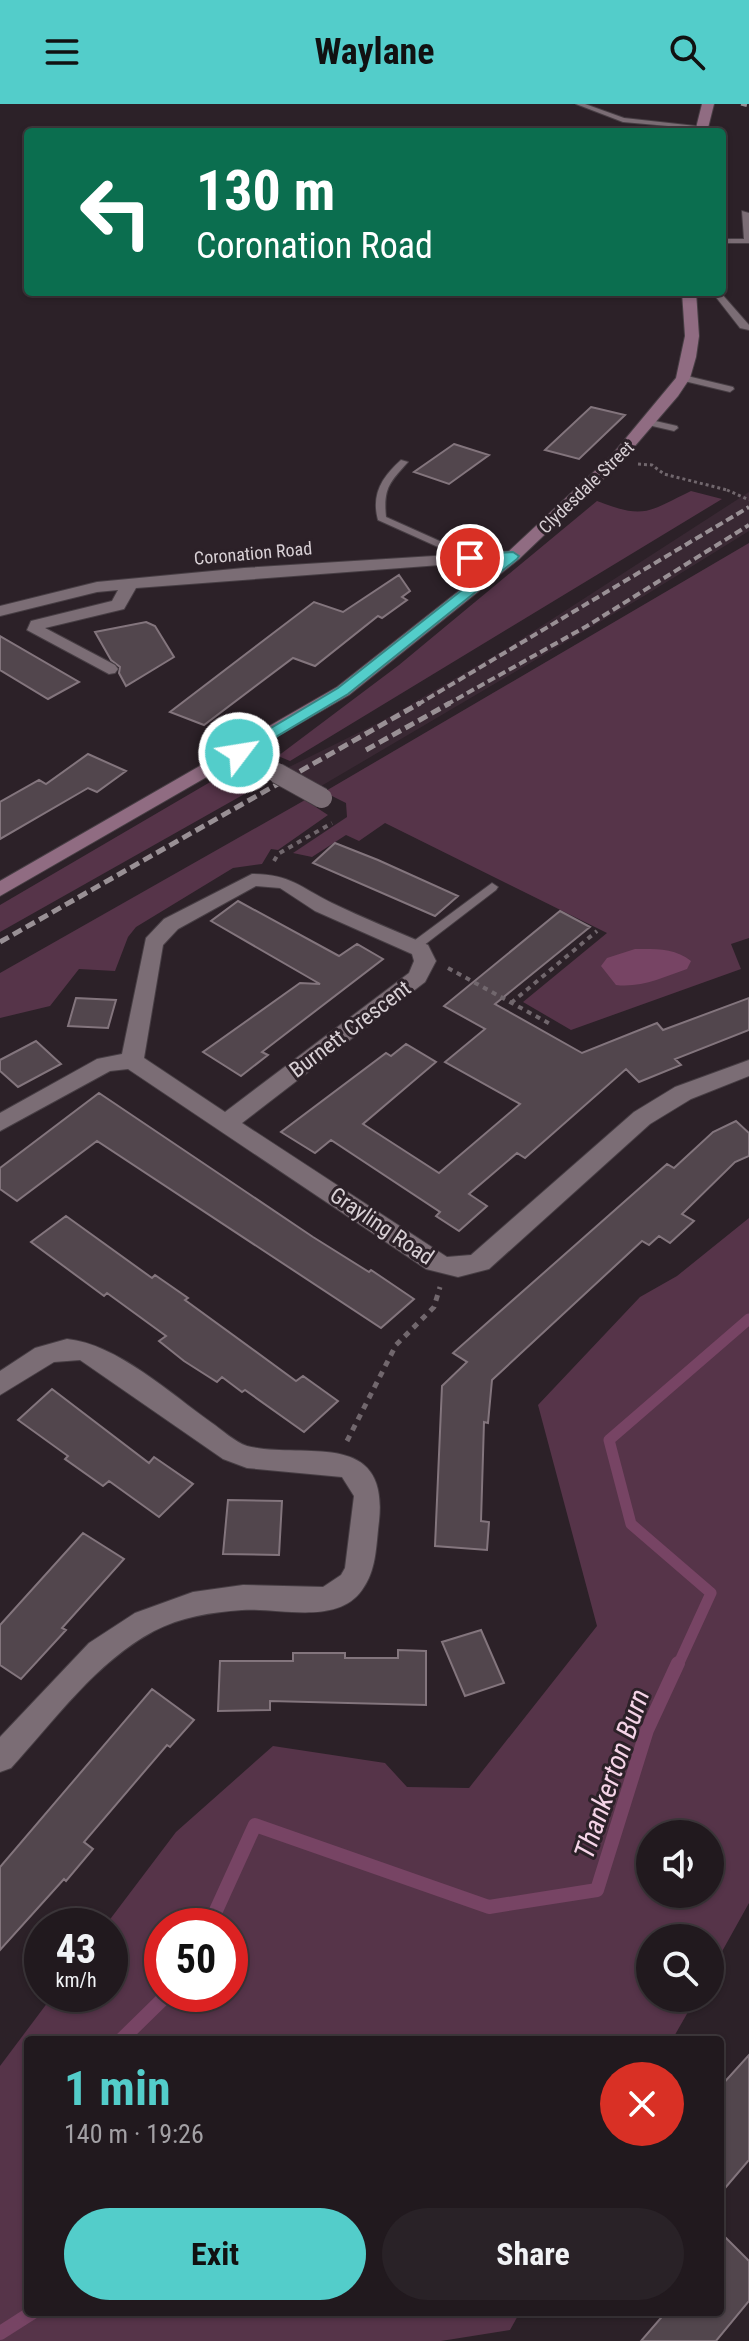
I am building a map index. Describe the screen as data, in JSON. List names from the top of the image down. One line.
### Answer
{"streets":{"main road":["Clydesdale Street"],"street":["Coronation Road","Burnett Crescent","Grayling Road"]},"crossings":[["Clydesdale Street","Coronation Road"],["Burnett Crescent","Grayling Road"]],"water":["Thankerton Burn"],"page":{"header":"Waylane","turn":["130 m","Coronation Road"],"speed":"43 km/h","limit":"50","heading":["1 min","140 m · 19:26"],"buttons":["Exit","Share"]}}
